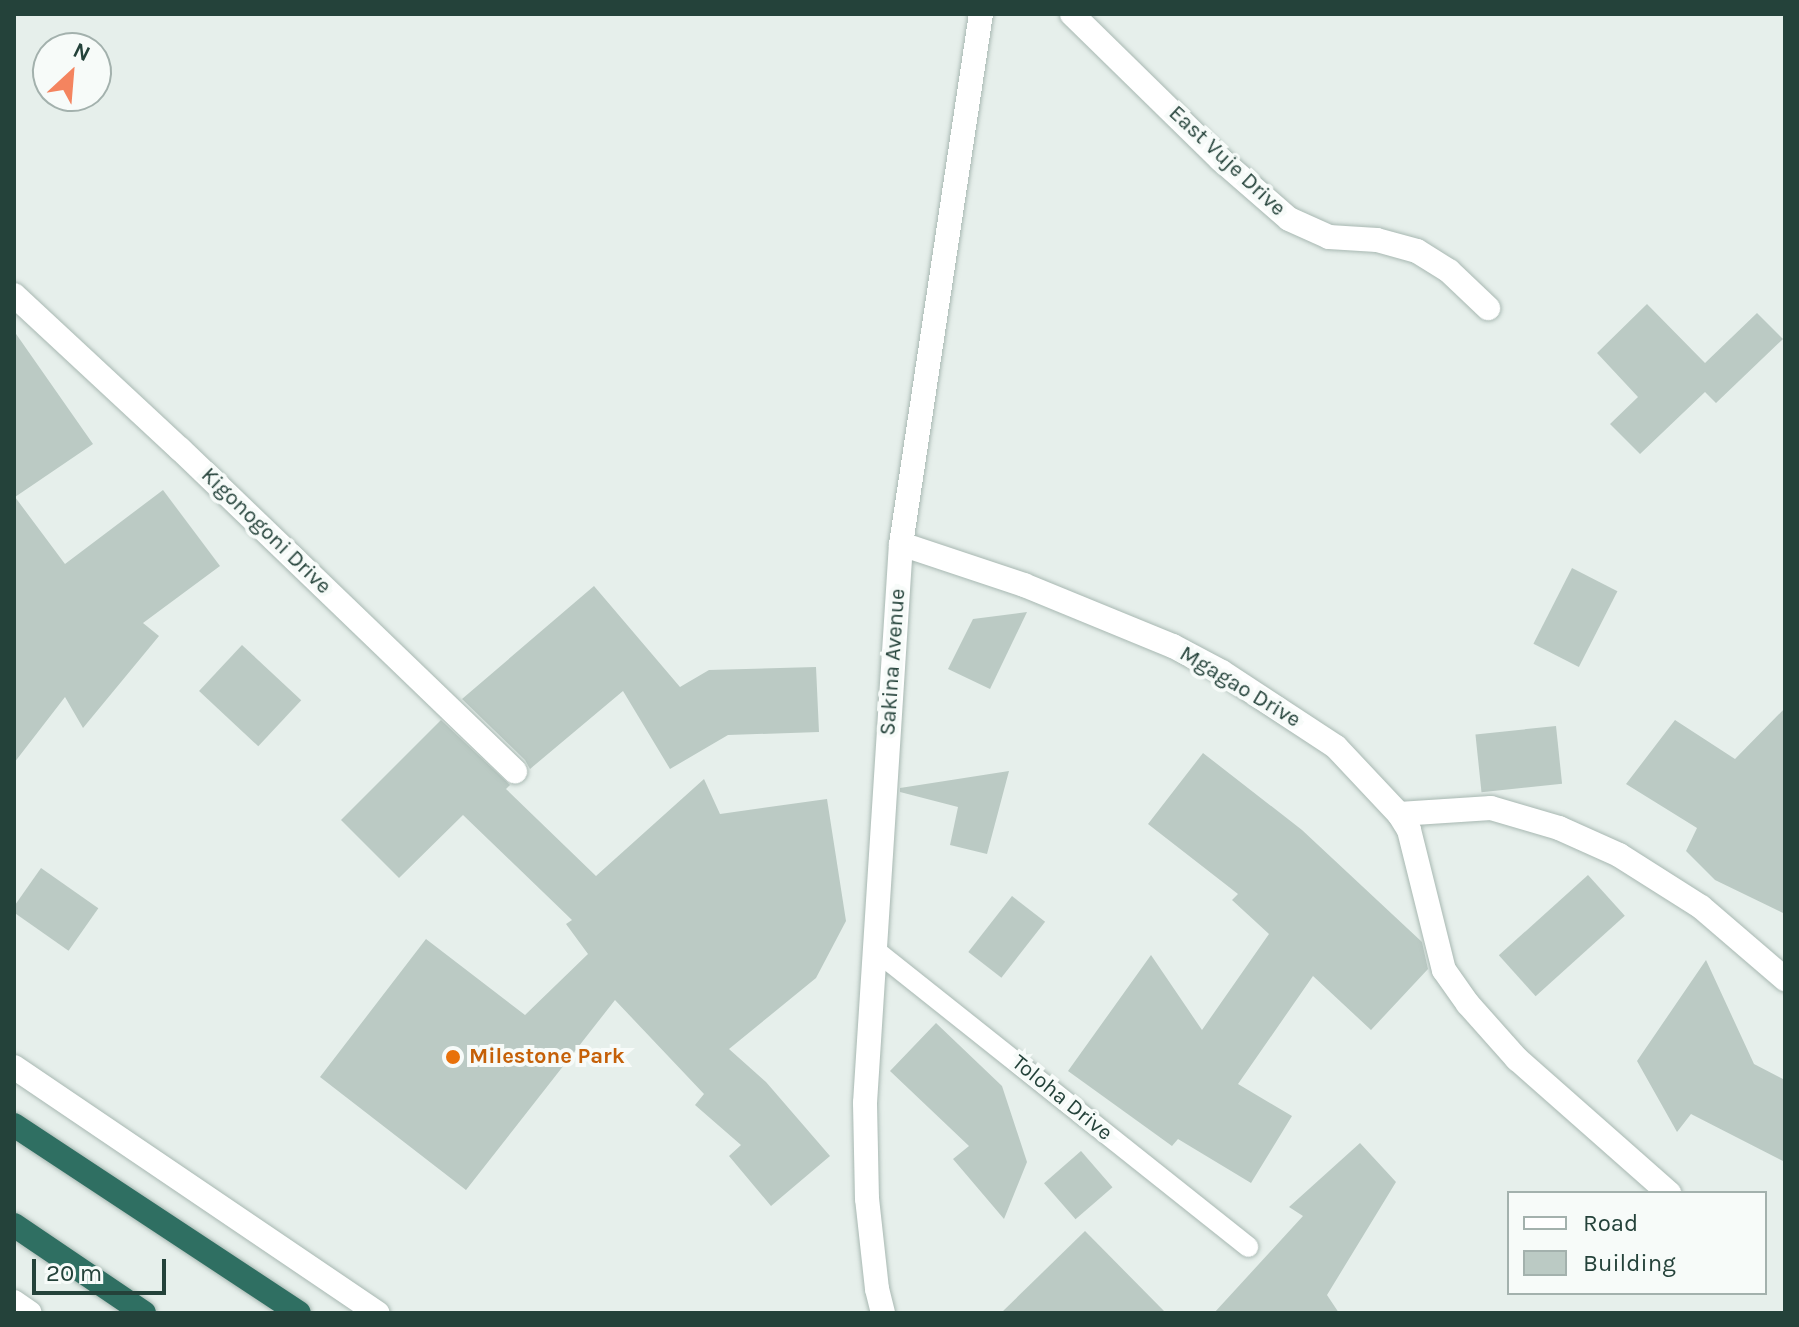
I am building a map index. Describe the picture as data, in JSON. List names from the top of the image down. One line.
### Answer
{"streets":{"street":["East Vuje Drive","Kigonogoni Drive","Sakina Avenue","Mgagao Drive"],"lane":["Toloha Drive"]},"crossings":[["Sakina Avenue","Mgagao Drive"],["Sakina Avenue","Toloha Drive"]],"places":["Milestone Park"],"legend":["Road","Building"],"scale_bar":"20 m","north":"top right"}
